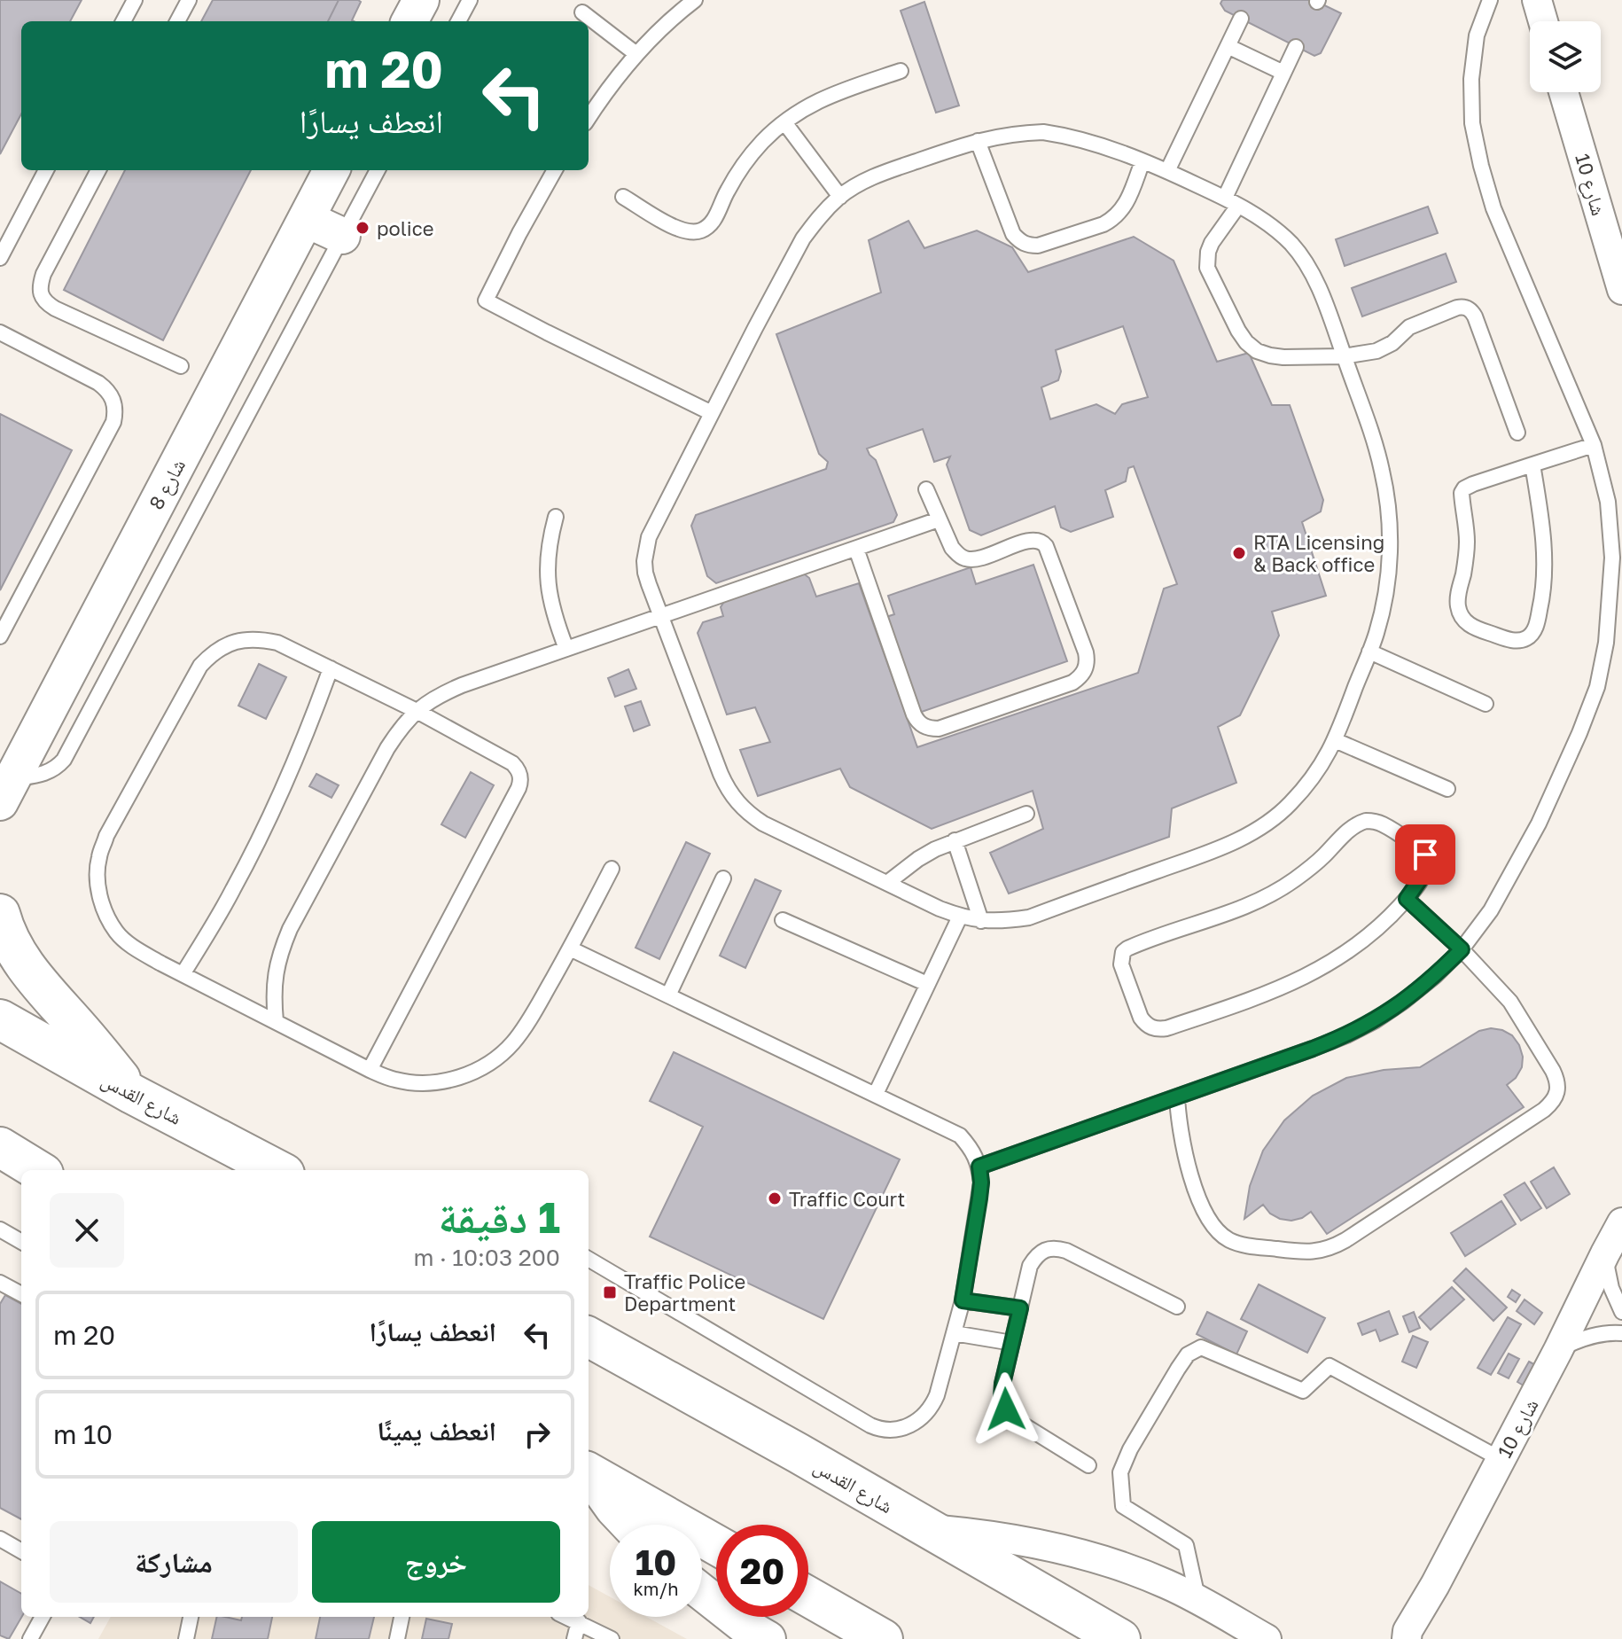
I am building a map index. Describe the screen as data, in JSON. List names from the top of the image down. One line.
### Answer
{"streets":{"main road":["شارع القدس"],"street":["شارع 10","شارع 8"]},"places":{"other":["police","RTA Licensing & Back office","Traffic Court"],"transit":["Traffic Police Department"]},"page":{"turn":["20 m","انعطف يسارًا"],"heading":["1 دقيقة","200 m · 10:03"],"list":[{"name":"انعطف يسارًا","value":"20 m"},{"name":"انعطف يمينًا","value":"10 m"}],"buttons":["خروج","مشاركة"],"speed":"10 km/h","limit":"20"}}
